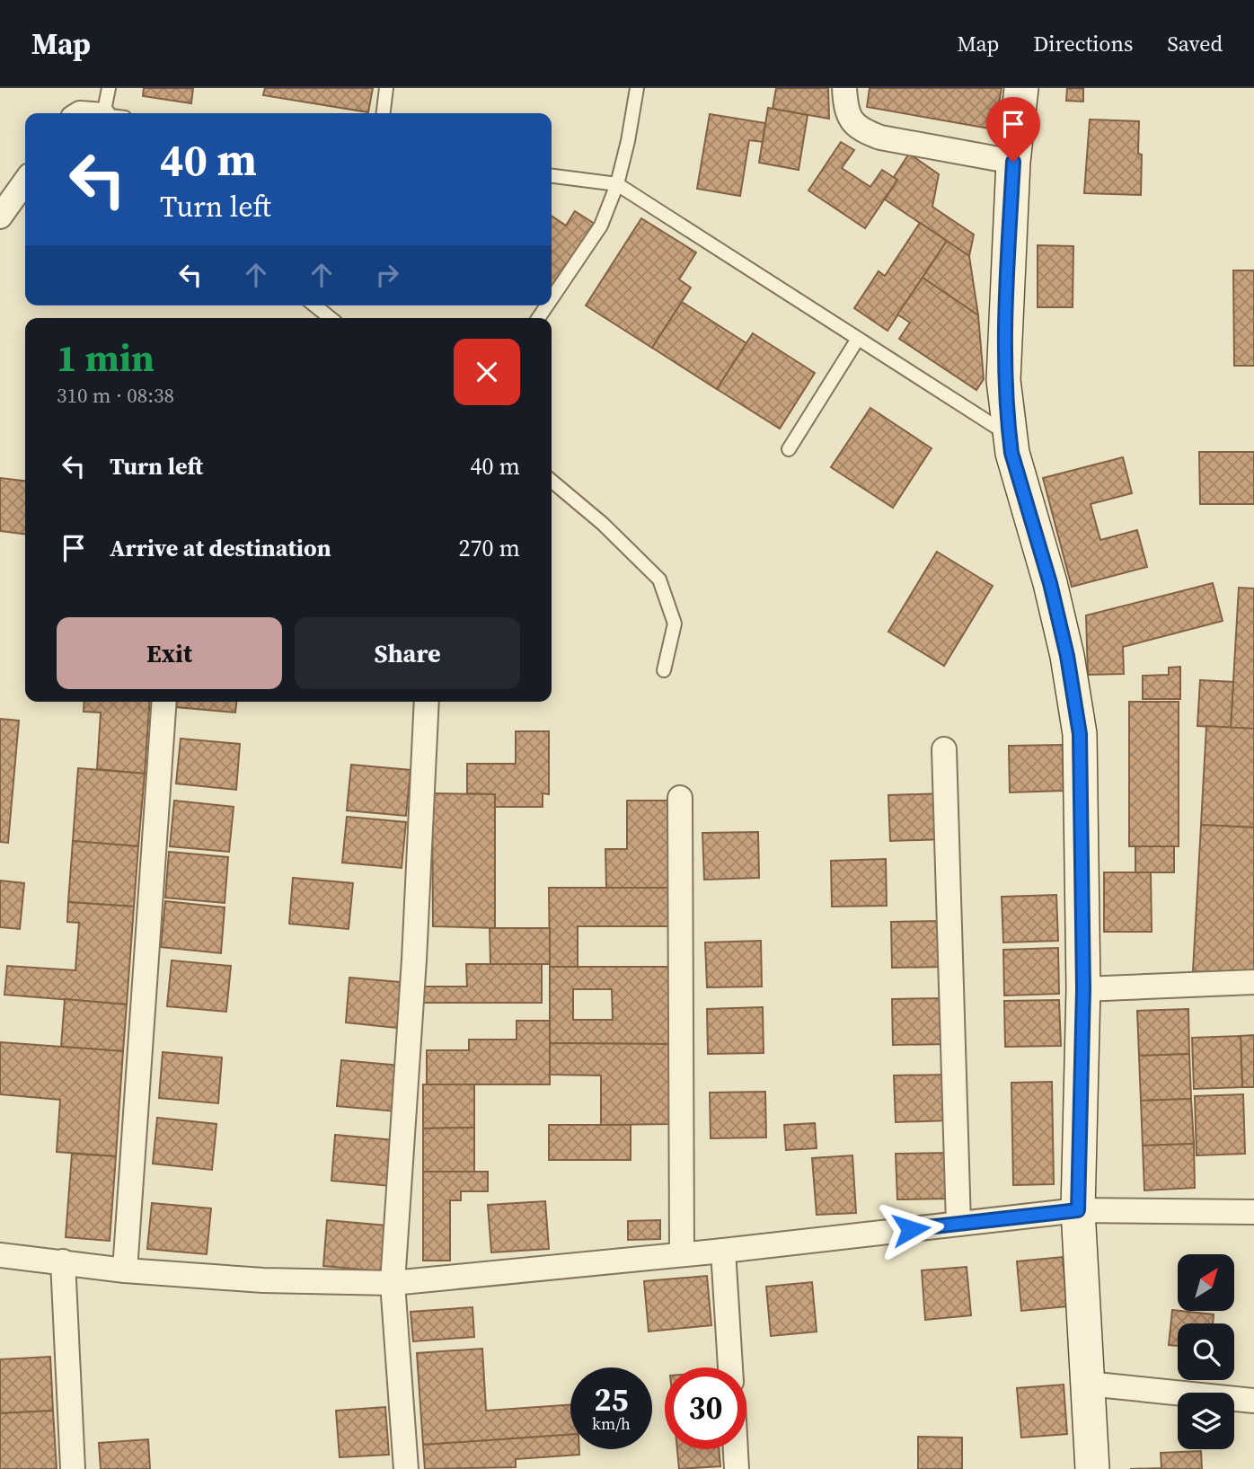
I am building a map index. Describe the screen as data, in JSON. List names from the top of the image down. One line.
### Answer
{"north":"top right","page":{"header":"Map","nav":["Map","Directions","Saved"],"turn":["40 m","Turn left"],"heading":["1 min","310 m · 08:38"],"list":[{"name":"Turn left","value":"40 m"},{"name":"Arrive at destination","value":"270 m"}],"buttons":["Exit","Share"],"speed":"25 km/h","limit":"30"}}
